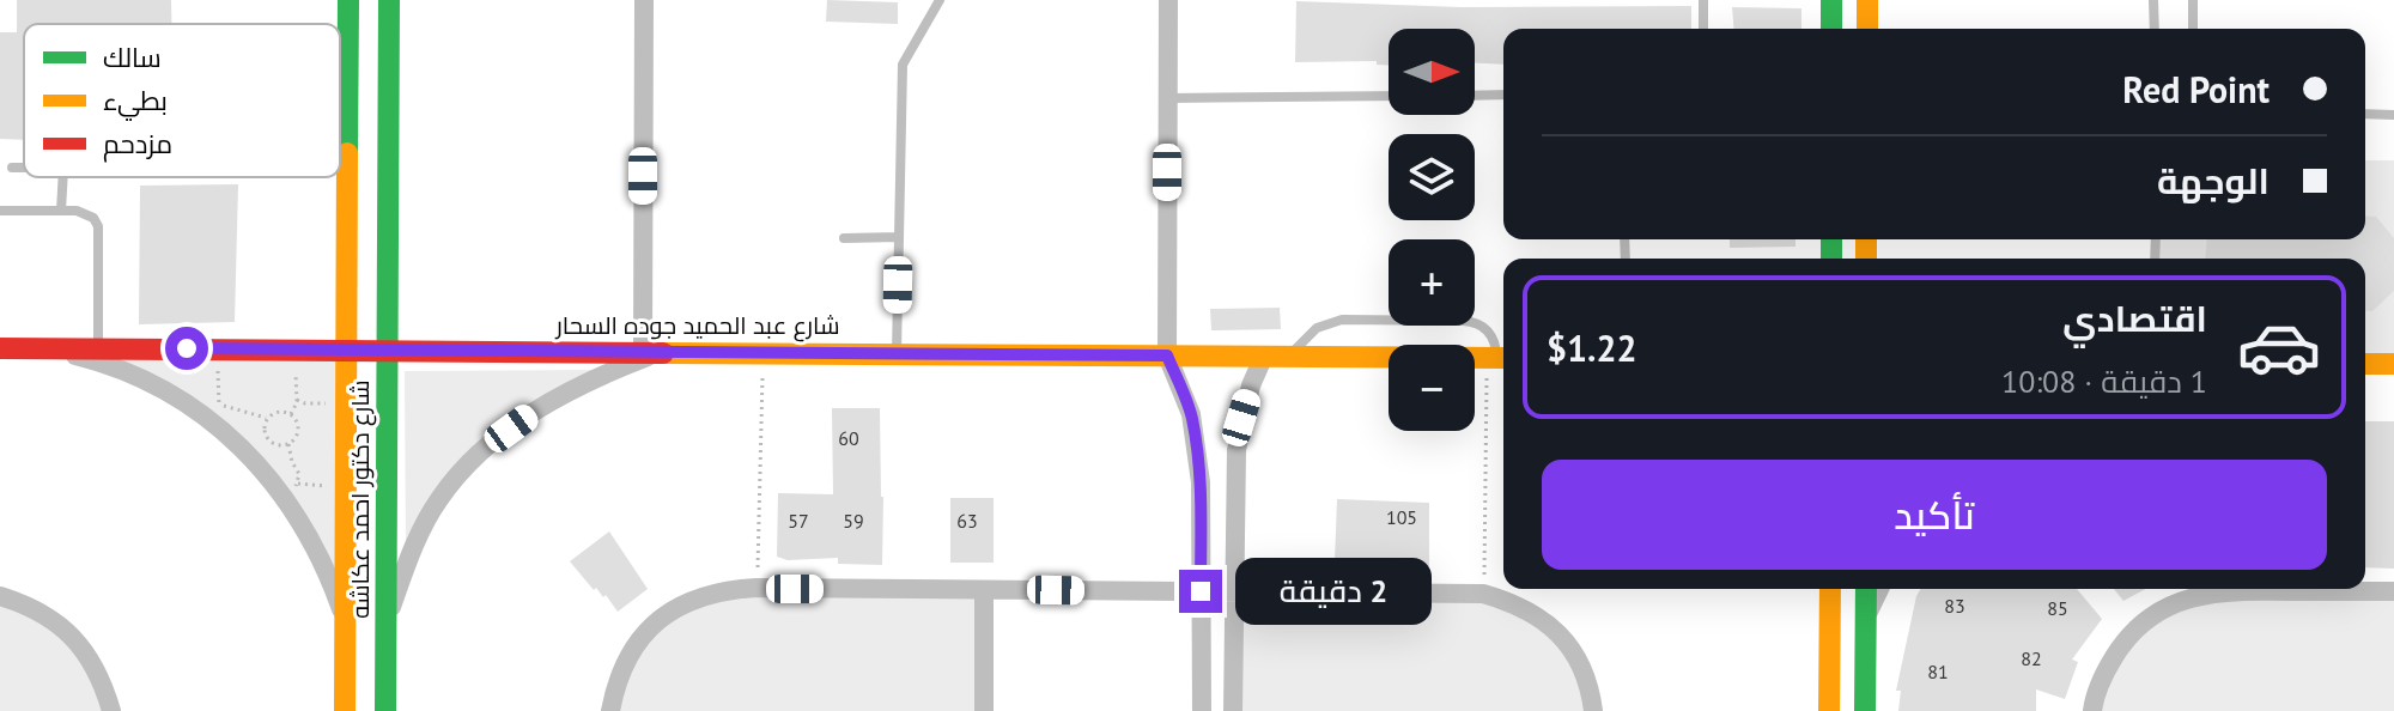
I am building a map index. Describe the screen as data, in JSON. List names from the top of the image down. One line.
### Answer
{"streets":{"street":["شارع عبد الحميد جوده السحار","شارع دكتور احمد عكاشه"]},"crossings":[["شارع عبد الحميد جوده السحار","شارع دكتور احمد عكاشه"]],"house_numbers":["60","105","57","59","63","83","85","82","81"],"legend":["سالك","بطيء","مزدحم"],"north":"right","page":{"map_buttons":["+","−"],"banner":["Red Point","الوجهة"],"list":[{"name":"اقتصادي","note":"1 دقيقة · 10:08","value":"$1.22"}],"buttons":"تأكيد","bubble":"2 دقيقة"}}
